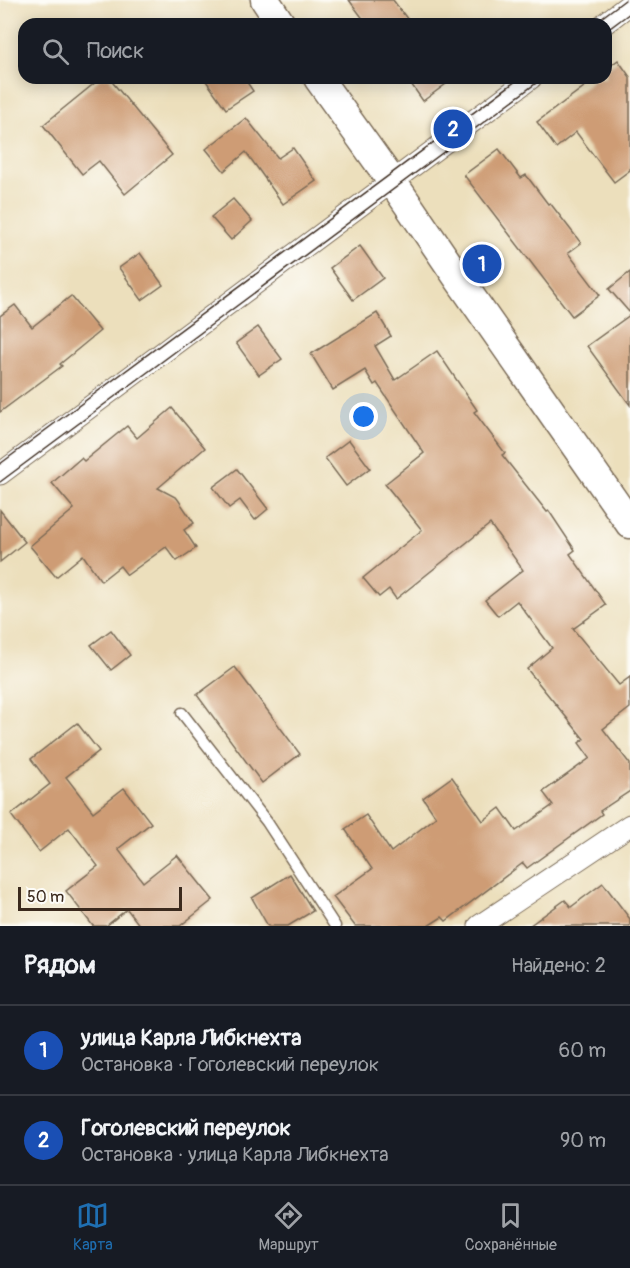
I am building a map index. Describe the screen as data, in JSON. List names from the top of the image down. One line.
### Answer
{"scale_bar":"50 m","page":{"search":"Поиск","pins":["2","1"],"scale":"50 m","heading":["Рядом","Найдено: 2"],"list":[{"mark":"1","name":"улица Карла Либкнехта","note":"Остановка · Гоголевский переулок","value":"60 m"},{"mark":"2","name":"Гоголевский переулок","note":"Остановка · улица Карла Либкнехта","value":"90 m"}],"nav":["Карта","Маршрут","Сохранённые"]}}
